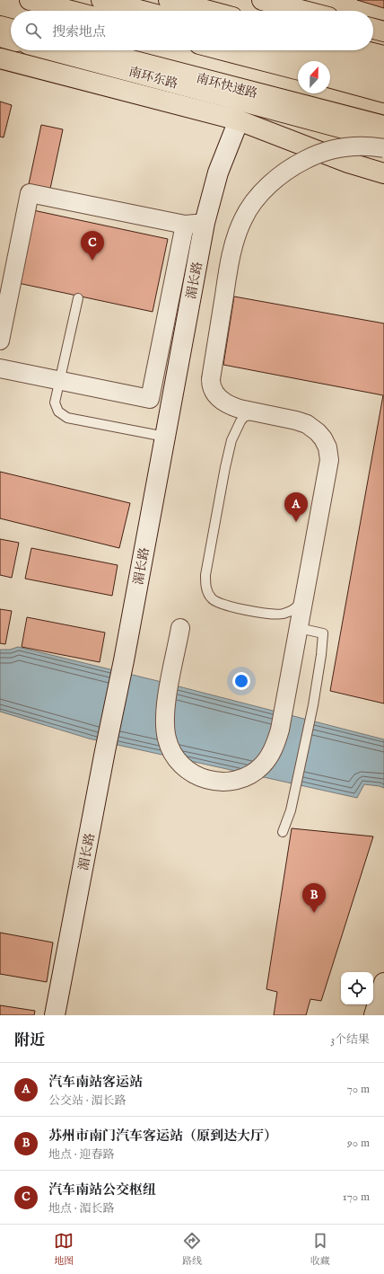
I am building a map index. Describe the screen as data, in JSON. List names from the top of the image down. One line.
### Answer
{"streets":{"main road":["南环东路","南环快速路"],"street":["湄长路"]},"north":"top","page":{"search":"搜索地点","pins":["C","A","B"],"heading":["附近","3个结果"],"list":[{"mark":"A","name":"汽车南站客运站","note":"公交站 · 湄长路","value":"70 m"},{"mark":"B","name":"苏州市南门汽车客运站（原到达大厅）","note":"地点 · 迎春路","value":"90 m"},{"mark":"C","name":"汽车南站公交枢纽","note":"地点 · 湄长路","value":"170 m"}],"nav":["地图","路线","收藏"]}}
